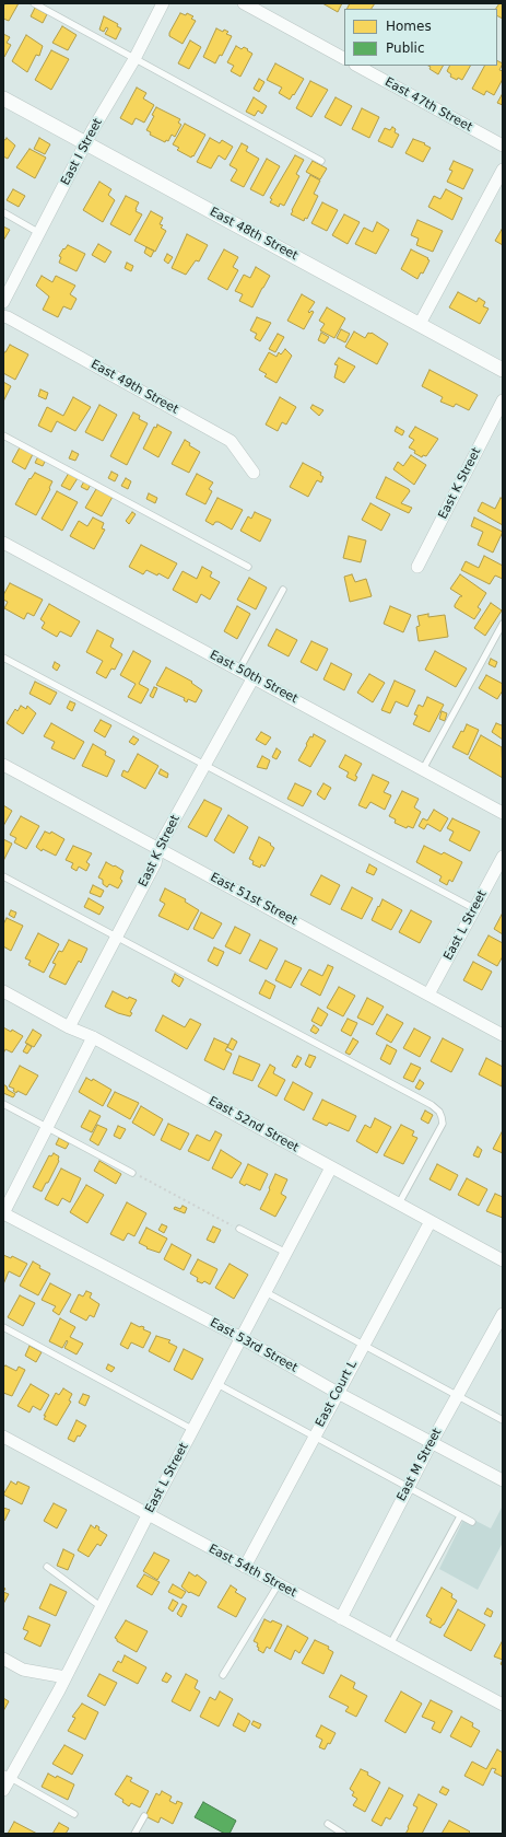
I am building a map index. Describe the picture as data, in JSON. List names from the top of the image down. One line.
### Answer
{"streets":{"street":["East 47th Street","East I Street","East 48th Street","East 49th Street","East K Street","East 50th Street","East 51st Street","East L Street","East 52nd Street","East 53rd Street","East Court L","East M Street","East 54th Street"]},"crossings":[["East I Street","East 48th Street"],["East K Street","East 50th Street"],["East K Street","East 51st Street"],["East K Street","East 52nd Street"],["East 51st Street","East L Street"],["East L Street","East 52nd Street"],["East L Street","East 53rd Street"],["East L Street","East 54th Street"],["East 52nd Street","East Court L"],["East 53rd Street","East Court L"],["East 53rd Street","East M Street"],["East Court L","East 54th Street"],["East M Street","East 54th Street"]],"legend":["Homes","Public"]}
